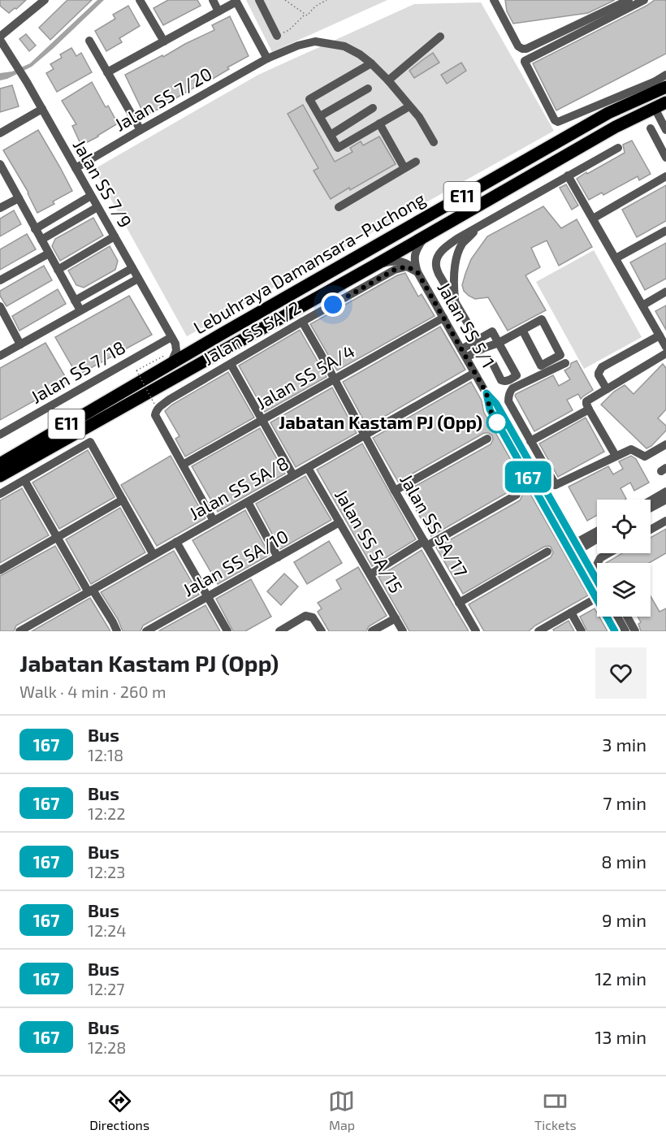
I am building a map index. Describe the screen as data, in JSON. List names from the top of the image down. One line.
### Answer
{"streets":{"highway":["E11","Lebuhraya Damansara–Puchong"],"street":["Jalan SS 7/20","Jalan SS 7/9","Jalan SS 5/1","Jalan SS 5A/2","Jalan SS 7/18","Jalan SS 5A/4","Jalan SS 5A/8","Jalan SS 5A/17","Jalan SS 5A/15","Jalan SS 5A/10"]},"crossings":[["Jalan SS 7/20","Jalan SS 7/9"],["Jalan SS 7/9","Jalan SS 7/18"],["Lebuhraya Damansara–Puchong","Jalan SS 5/1"],["Jalan SS 5/1","Jalan SS 5A/2"],["Jalan SS 5/1","Jalan SS 5A/4"],["Jalan SS 5/1","Jalan SS 5A/8"],["Jalan SS 5A/2","Jalan SS 5A/17"],["Jalan SS 5A/4","Jalan SS 5A/17"],["Jalan SS 5A/8","Jalan SS 5A/17"],["Jalan SS 5A/8","Jalan SS 5A/15"],["Jalan SS 5A/15","Jalan SS 5A/10"]],"places":["Jabatan Kastam PJ (Opp)"],"lines":["bus line 167"],"page":{"on_map":"167","heading":["Jabatan Kastam PJ (Opp)","Walk · 4 min · 260 m"],"list":[{"mark":"167","name":"Bus","note":"12:18","value":"3 min"},{"mark":"167","name":"Bus","note":"12:22","value":"7 min"},{"mark":"167","name":"Bus","note":"12:23","value":"8 min"},{"mark":"167","name":"Bus","note":"12:24","value":"9 min"},{"mark":"167","name":"Bus","note":"12:27","value":"12 min"},{"mark":"167","name":"Bus","note":"12:28","value":"13 min"}],"tabs":["Directions","Map","Tickets"]}}
